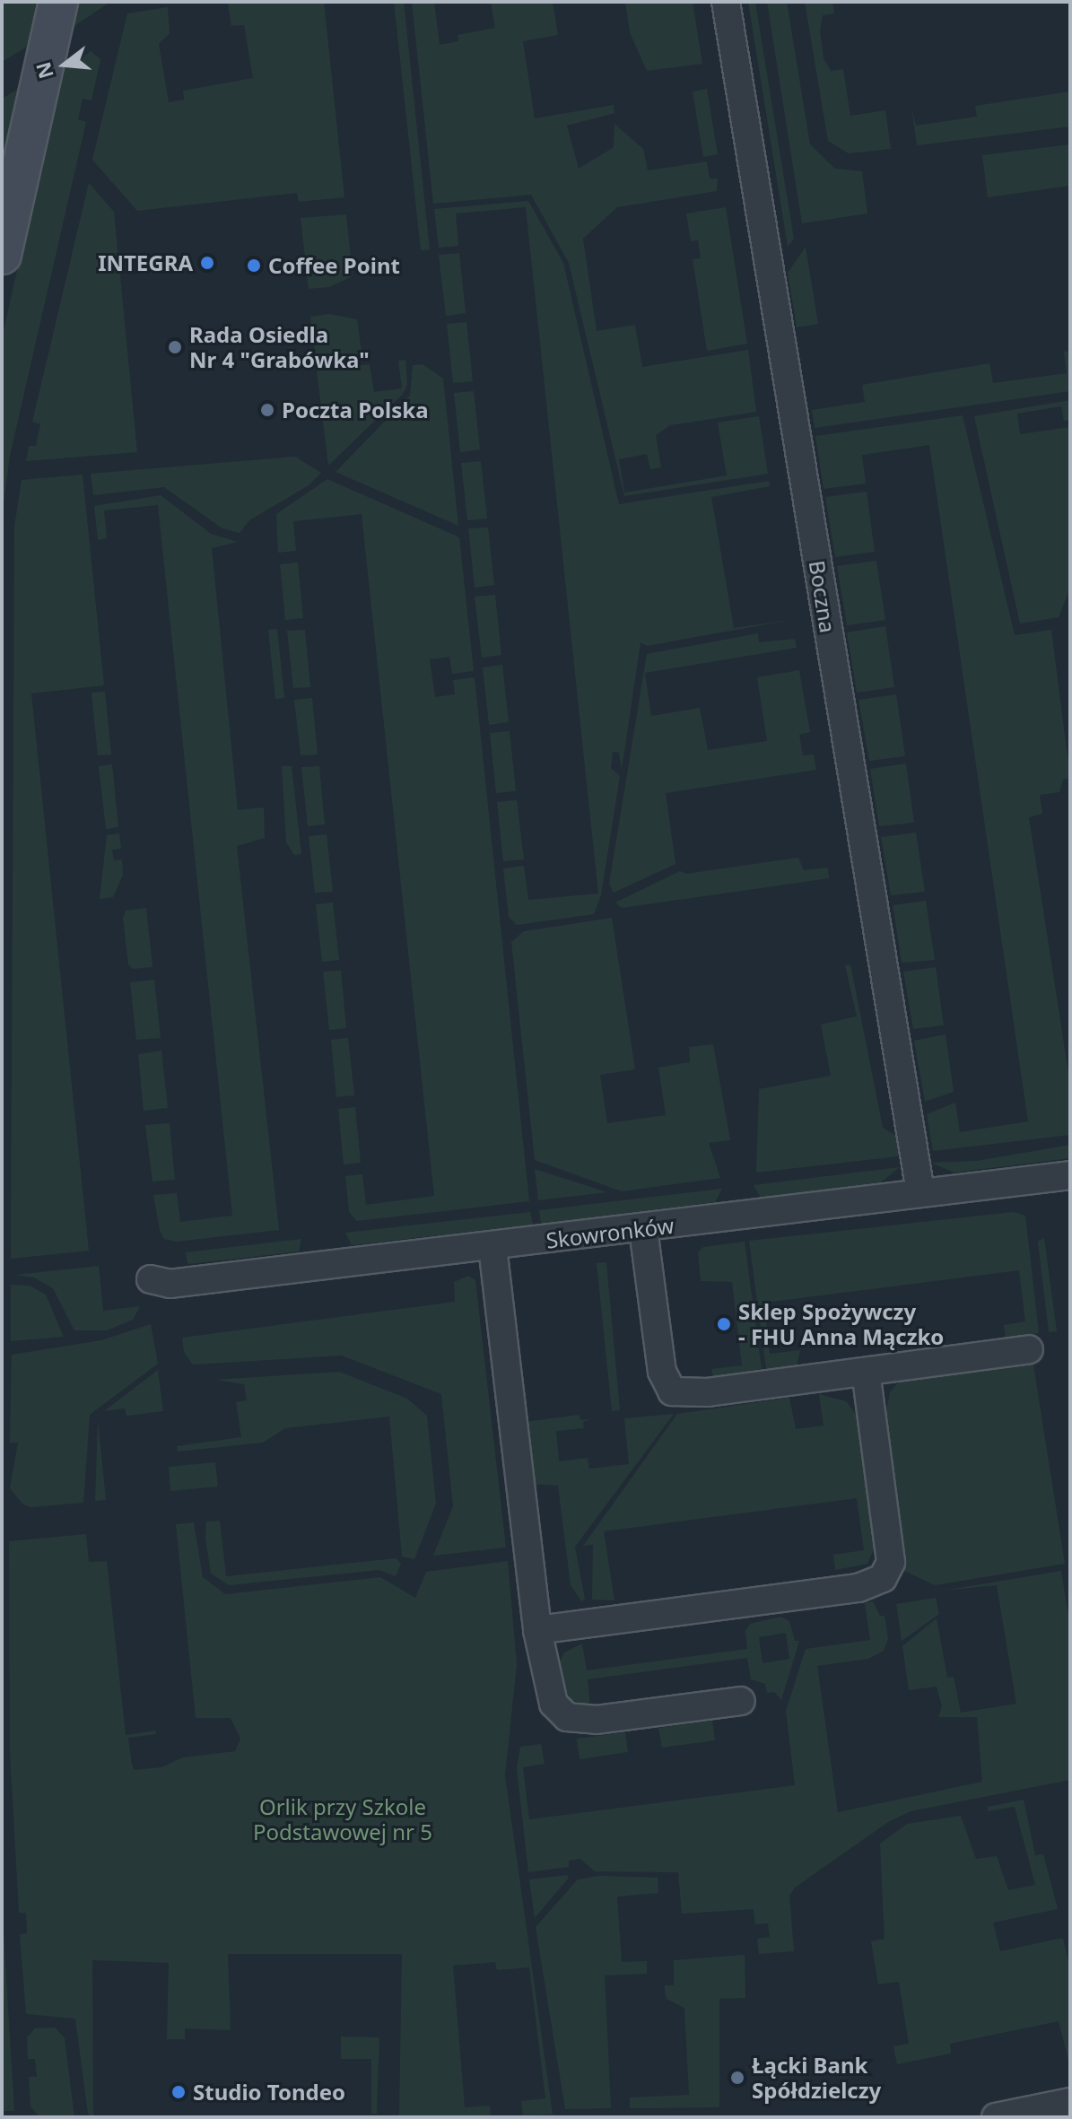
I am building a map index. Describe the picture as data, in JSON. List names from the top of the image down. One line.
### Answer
{"streets":{"street":["Boczna","Skowronków"]},"crossings":[["Boczna","Skowronków"]],"parks":["Orlik przy Szkole Podstawowej nr 5"],"places":["INTEGRA","Coffee Point","Rada Osiedla Nr 4 \"Grabówka\"","Poczta Polska","Sklep Spożywczy - FHU Anna Mączko","Łącki Bank Spółdzielczy","Studio Tondeo"],"north":"left"}
